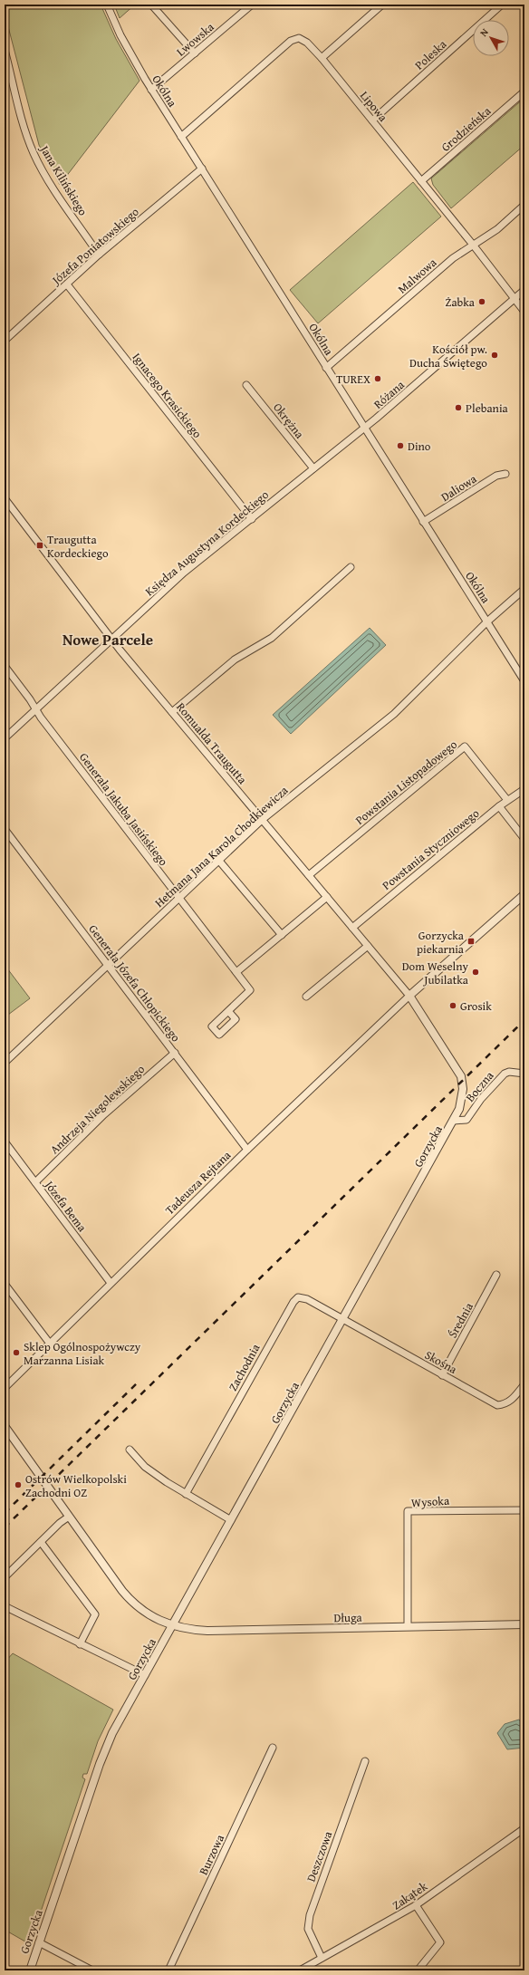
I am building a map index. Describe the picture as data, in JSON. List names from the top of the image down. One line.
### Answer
{"streets":{"street":["Lwowska","Poleska","Okólna","Lipowa","Grodzieńska","Jana Kilińskiego","Józefa Poniatowskiego","Malwowa","Różana","Ignacego Krasickiego","Okrężna","Daliowa","Księdza Augustyna Kordeckiego","Romualda Traugutta","Powstania Listopadowego","Generała Jakuba Jasińskiego","Hetmana Jana Karola Chodkiewicza","Powstania Styczniowego","Generała Józefa Chłopickiego","Boczna","Andrzeja Niegolewskiego","Gorzycka","Tadeusza Rejtana","Józefa Bema","Średnia","Skośna","Zachodnia","Wysoka","Długa","Burzowa","Deszczowa","Zakątek"]},"crossings":[["Lwowska","Okólna"],["Poleska","Lipowa"],["Okólna","Lipowa"],["Okólna","Józefa Poniatowskiego"],["Okólna","Malwowa"],["Okólna","Różana"],["Okólna","Daliowa"],["Okólna","Księdza Augustyna Kordeckiego"],["Okólna","Hetmana Jana Karola Chodkiewicza"],["Lipowa","Grodzieńska"],["Lipowa","Malwowa"],["Lipowa","Różana"],["Jana Kilińskiego","Józefa Poniatowskiego"],["Józefa Poniatowskiego","Ignacego Krasickiego"],["Różana","Księdza Augustyna Kordeckiego"],["Ignacego Krasickiego","Księdza Augustyna Kordeckiego"],["Okrężna","Księdza Augustyna Kordeckiego"],["Księdza Augustyna Kordeckiego","Romualda Traugutta"],["Księdza Augustyna Kordeckiego","Generała Jakuba Jasińskiego"],["Romualda Traugutta","Powstania Listopadowego"],["Romualda Traugutta","Hetmana Jana Karola Chodkiewicza"],["Romualda Traugutta","Powstania Styczniowego"],["Romualda Traugutta","Gorzycka"],["Romualda Traugutta","Tadeusza Rejtana"],["Powstania Listopadowego","Powstania Styczniowego"],["Generała Jakuba Jasińskiego","Hetmana Jana Karola Chodkiewicza"],["Hetmana Jana Karola Chodkiewicza","Generała Józefa Chłopickiego"],["Generała Józefa Chłopickiego","Andrzeja Niegolewskiego"],["Generała Józefa Chłopickiego","Tadeusza Rejtana"],["Boczna","Gorzycka"],["Andrzeja Niegolewskiego","Józefa Bema"],["Gorzycka","Tadeusza Rejtana"],["Gorzycka","Skośna"],["Gorzycka","Zachodnia"],["Gorzycka","Długa"],["Tadeusza Rejtana","Józefa Bema"],["Średnia","Skośna"],["Skośna","Zachodnia"],["Wysoka","Długa"],["Deszczowa","Zakątek"]],"districts":["Nowe Parcele"],"places":{"other":["Żabka","Kościół pw. Ducha Świętego","TUREX","Plebania","Dino","Dom Weselny Jubilatka","Grosik","Sklep Ogólnospożywczy Marzanna Lisiak","Ostrów Wielkopolski Zachodni OZ"],"transit":["Traugutta Kordeckiego","Gorzycka piekarnia"]},"north":"top left"}
